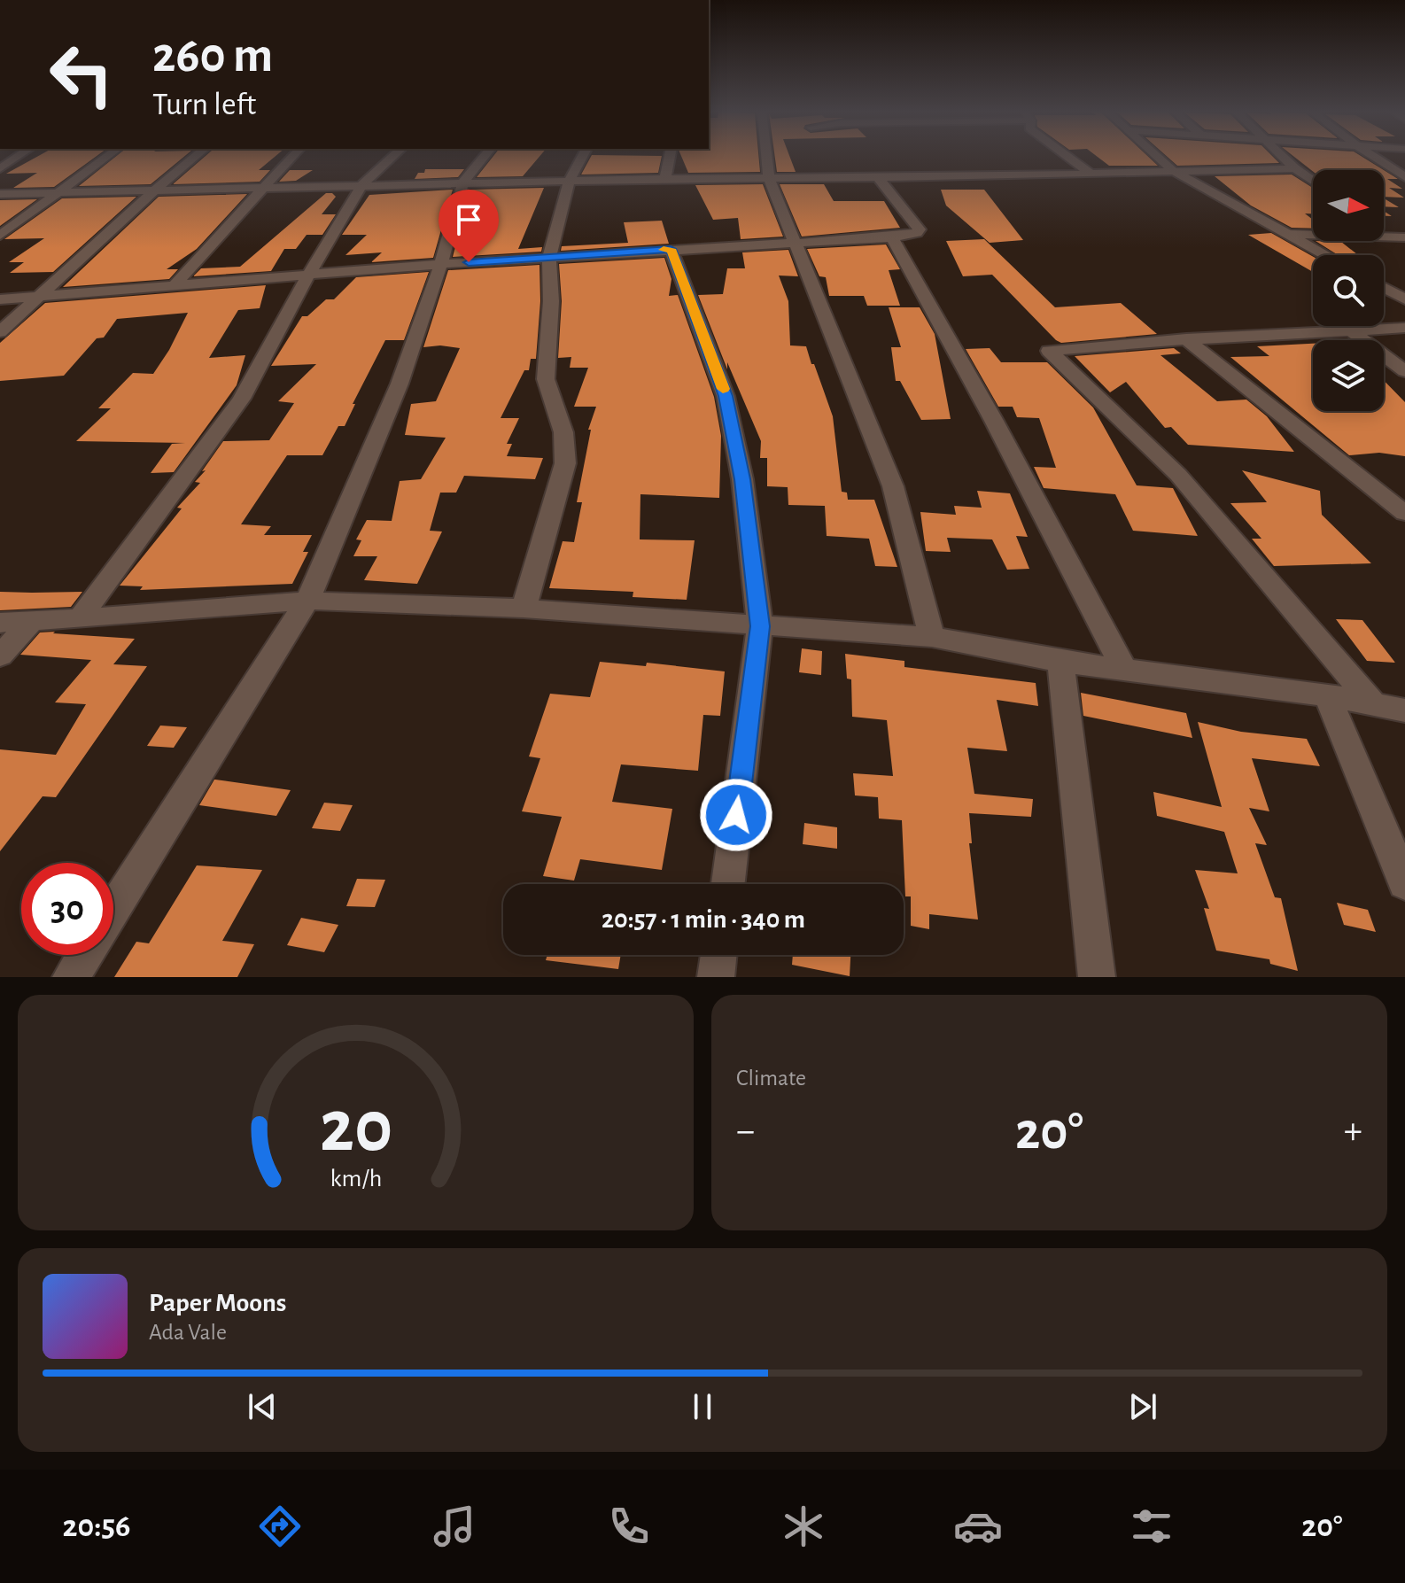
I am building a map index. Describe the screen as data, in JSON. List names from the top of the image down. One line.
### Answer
{"north":"right","page":{"turn":["260 m","Turn left"],"limit":"30","trip":"20:57 · 1 min · 340 m","tile":"Climate","heat":["−","20°","+"],"song":["Paper Moons","Ada Vale"],"tabs":["20:56","20°"],"gauge":["20","km/h"]}}
